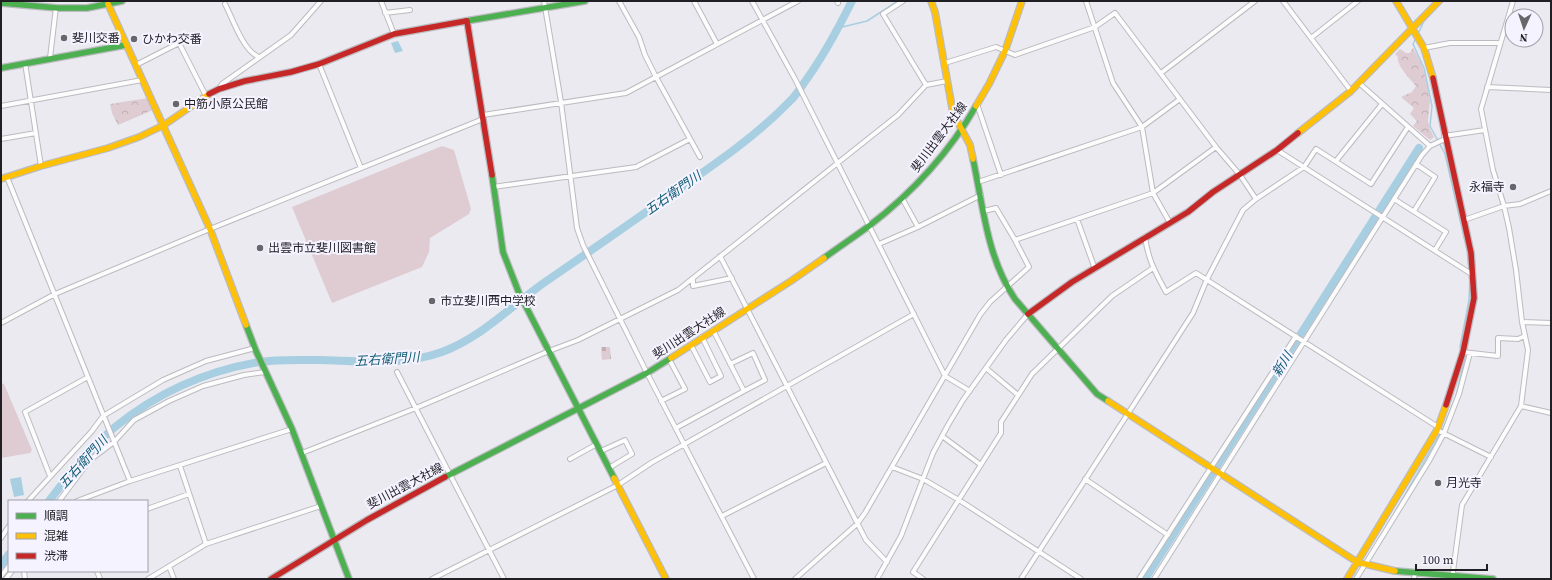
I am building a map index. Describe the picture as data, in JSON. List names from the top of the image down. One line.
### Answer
{"streets":{"main road":["斐川出雲大社線"]},"water":["五右衛門川","新川"],"places":["斐川交番","ひかわ交番","中筋小原公民館","永福寺","出雲市立斐川図書館","市立斐川西中学校","月光寺"],"legend":["順調","混雑","渋滞"],"scale_bar":"100 m","north":"bottom"}
